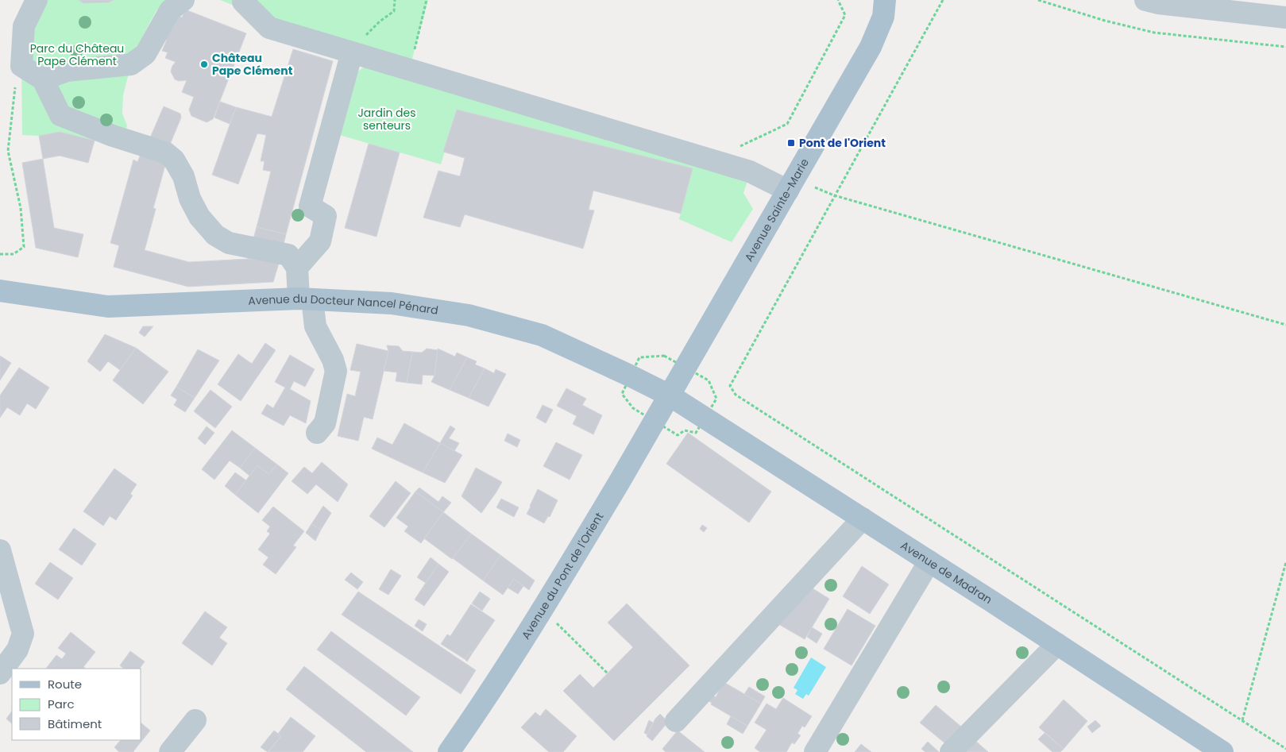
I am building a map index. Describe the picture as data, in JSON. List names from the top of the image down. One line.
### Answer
{"streets":{"main road":["Avenue Sainte-Marie","Avenue du Docteur Nancel Pénard","Avenue de Madran","Avenue du Pont de l'Orient"]},"crossings":[["Avenue Sainte-Marie","Avenue du Docteur Nancel Pénard"],["Avenue Sainte-Marie","Avenue de Madran"],["Avenue Sainte-Marie","Avenue du Pont de l'Orient"],["Avenue du Docteur Nancel Pénard","Avenue de Madran"],["Avenue du Docteur Nancel Pénard","Avenue du Pont de l'Orient"],["Avenue de Madran","Avenue du Pont de l'Orient"]],"parks":["Parc du Château Pape Clément","Jardin des senteurs"],"places":{"other":["Château Pape Clément"],"transit":["Pont de l'Orient"]},"legend":["Route","Parc","Bâtiment"]}
